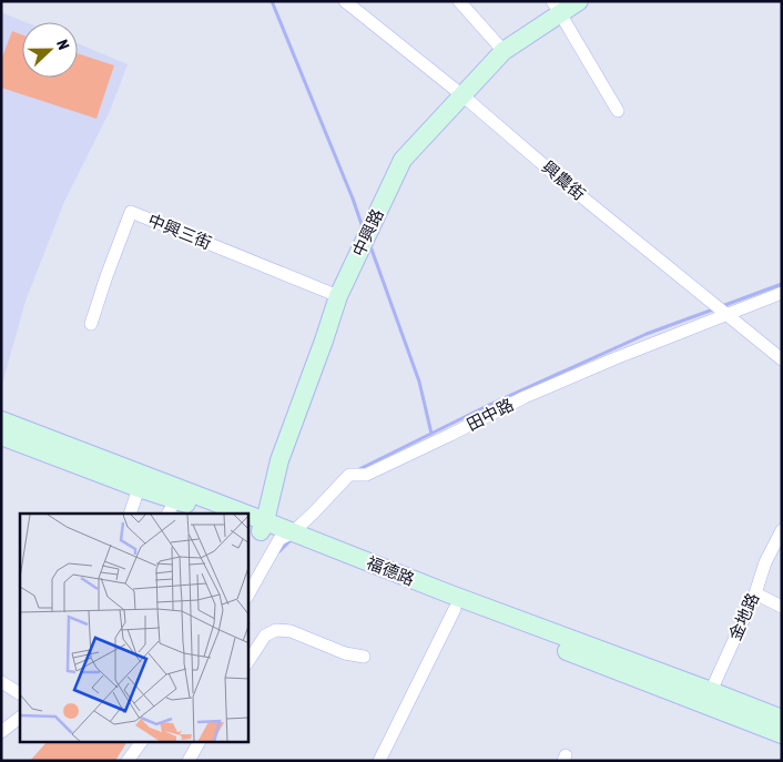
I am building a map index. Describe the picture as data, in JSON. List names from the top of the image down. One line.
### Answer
{"streets":{"street":["興農街","中興三街","中興路","田中路","福德路","金地路"]},"crossings":[["興農街","中興路"],["興農街","田中路"],["中興三街","中興路"],["中興路","福德路"],["田中路","福德路"],["福德路","金地路"]],"north":"right"}
